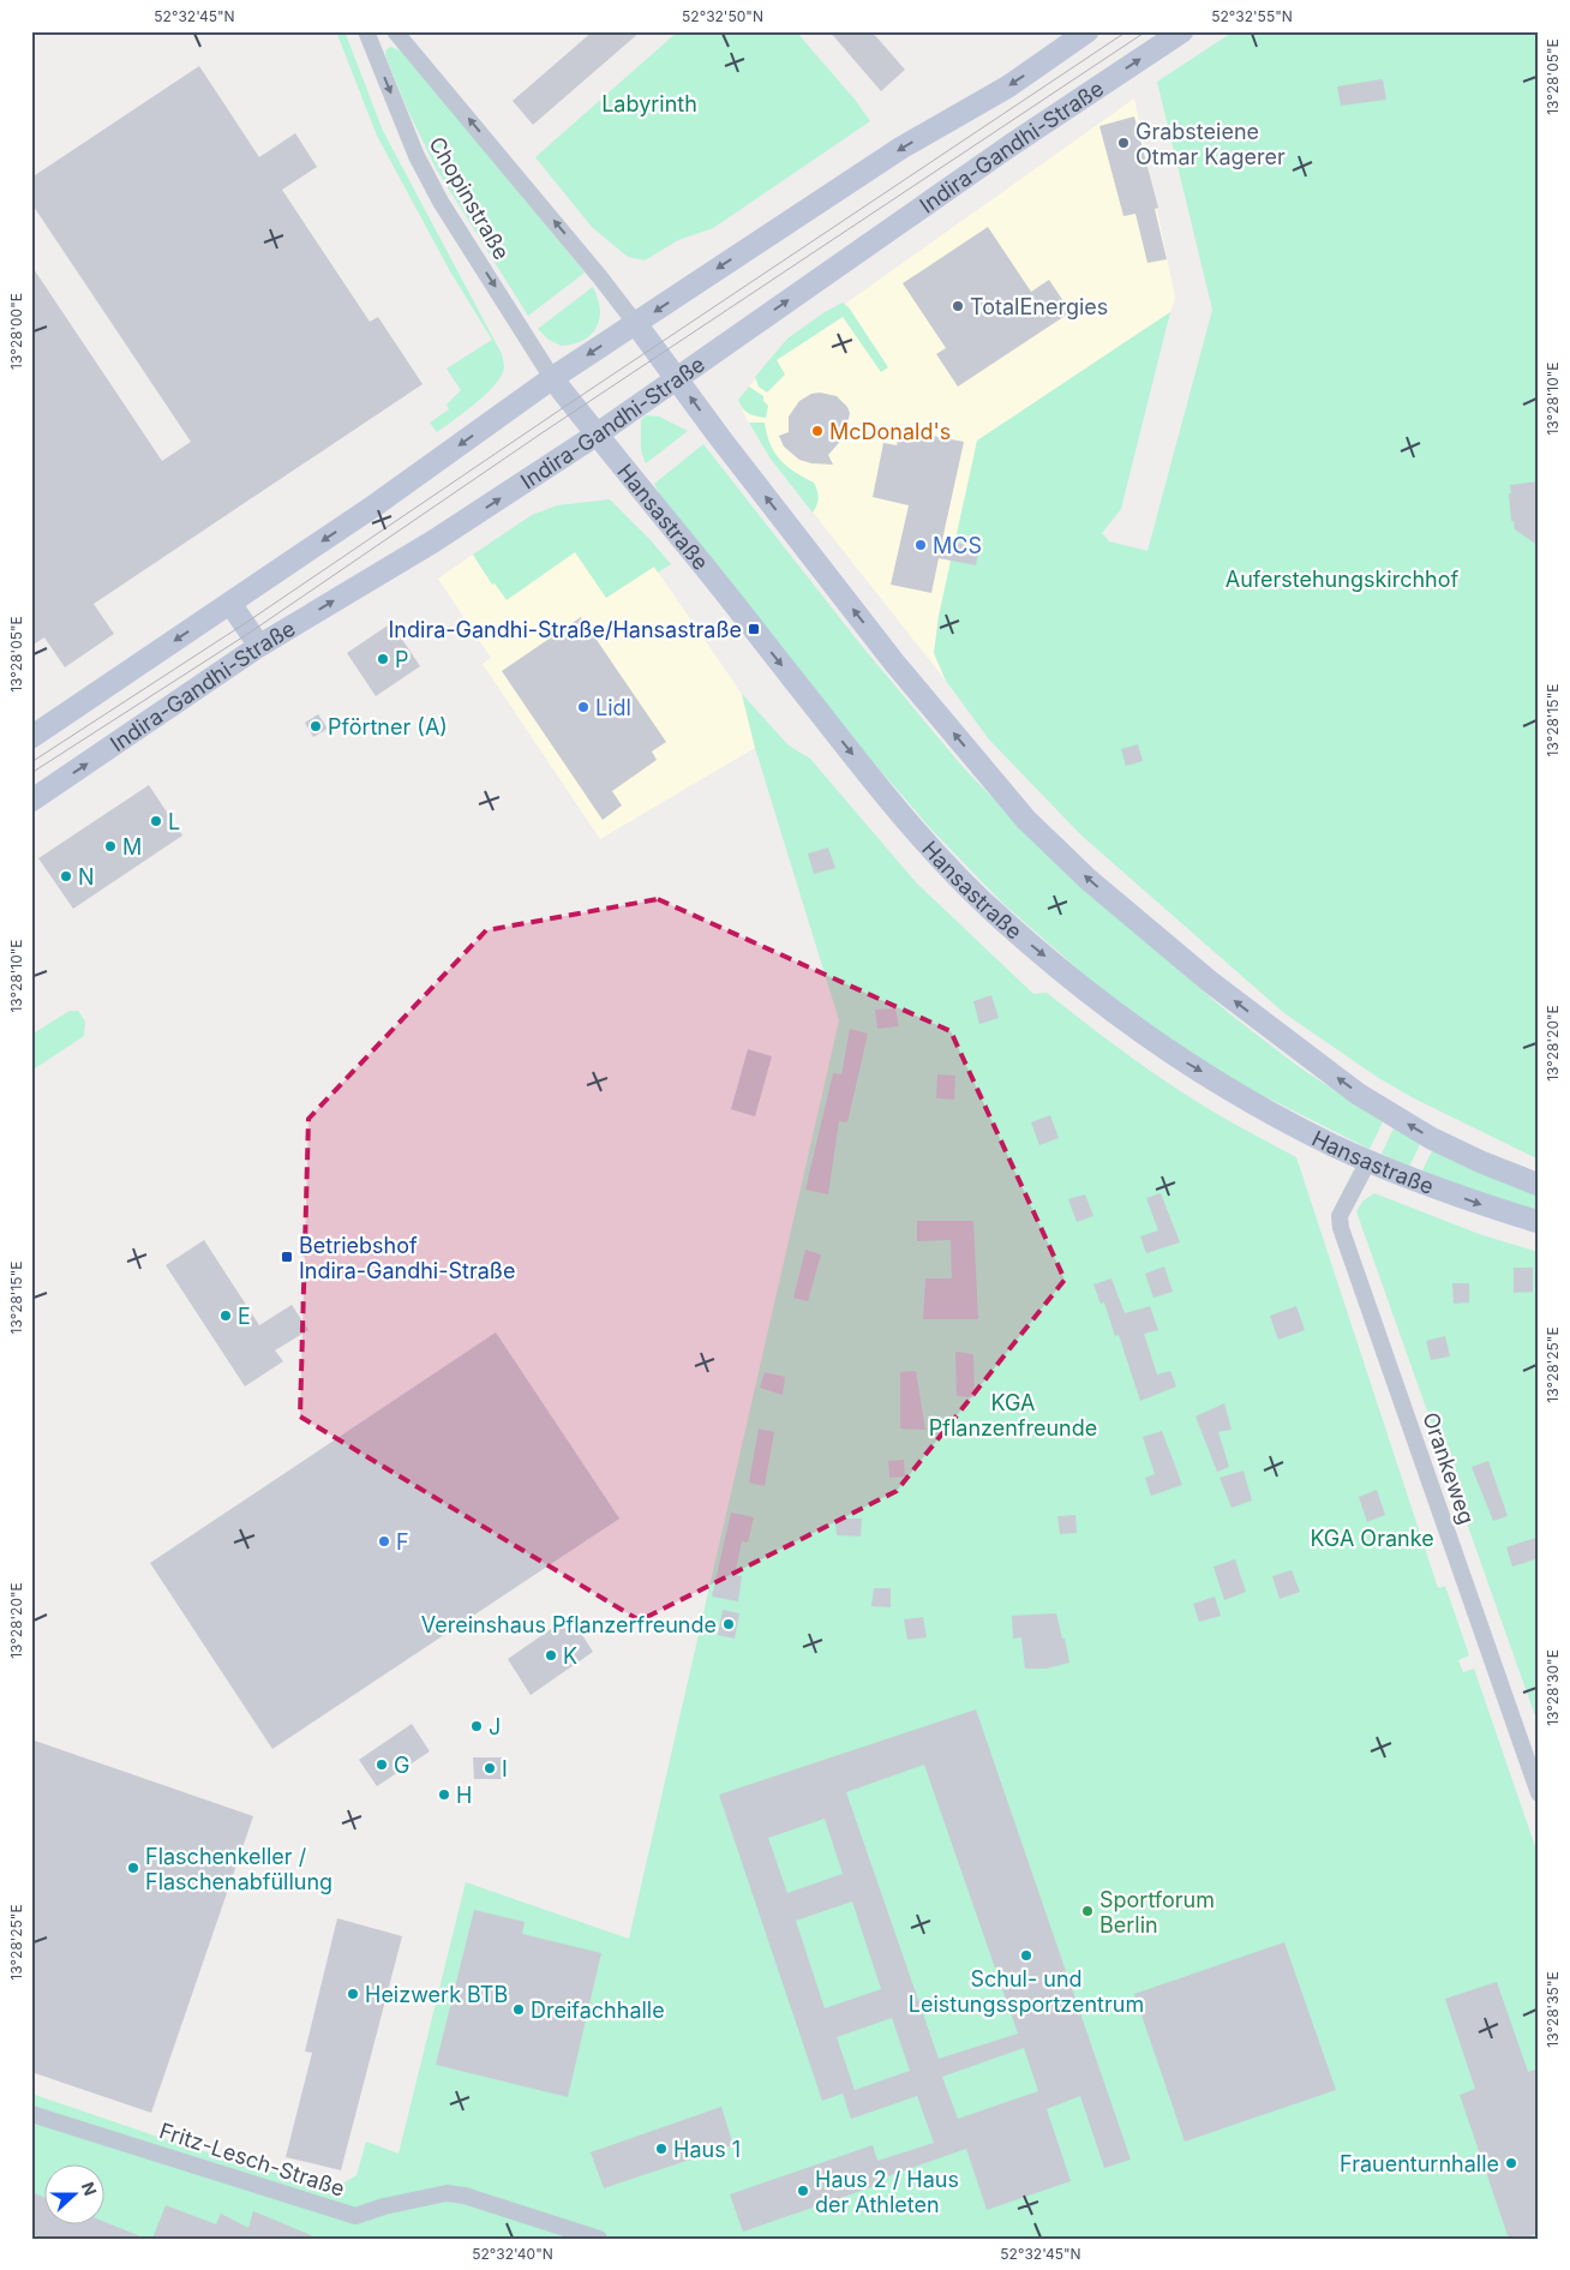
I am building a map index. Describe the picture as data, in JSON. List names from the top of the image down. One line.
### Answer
{"streets":{"main road":["Indira-Gandhi-Straße","Hansastraße"],"street":["Chopinstraße","Orankeweg","Fritz-Lesch-Straße"]},"crossings":[["Indira-Gandhi-Straße","Hansastraße"],["Chopinstraße","Hansastraße"],["Hansastraße","Orankeweg"]],"parks":["Labyrinth","Auferstehungskirchhof","KGA Pflanzenfreunde","KGA Oranke"],"places":{"other":["Grabsteiene Otmar Kagerer","TotalEnergies","McDonald's","MCS","P","Lidl","Pförtner (A)","L","M","N","E","F","Vereinshaus Pflanzerfreunde","K","J","G","I","H","Flaschenkeller / Flaschenabfüllung","Sportforum Berlin","Schul- und Leistungssportzentrum","Heizwerk BTB","Dreifachhalle","Haus 1","Frauenturnhalle","Haus 2 / Haus der Athleten"],"transit":["Indira-Gandhi-Straße/Hansastraße","Betriebshof Indira-Gandhi-Straße"]},"north":"right","coordinates":["52°32'45\"N","52°32'50\"N","52°32'55\"N","13°28'05\"E","13°28'00\"E","13°28'10\"E","13°28'15\"E","13°28'20\"E","13°28'25\"E","13°28'30\"E","13°28'35\"E","52°32'40\"N"]}
